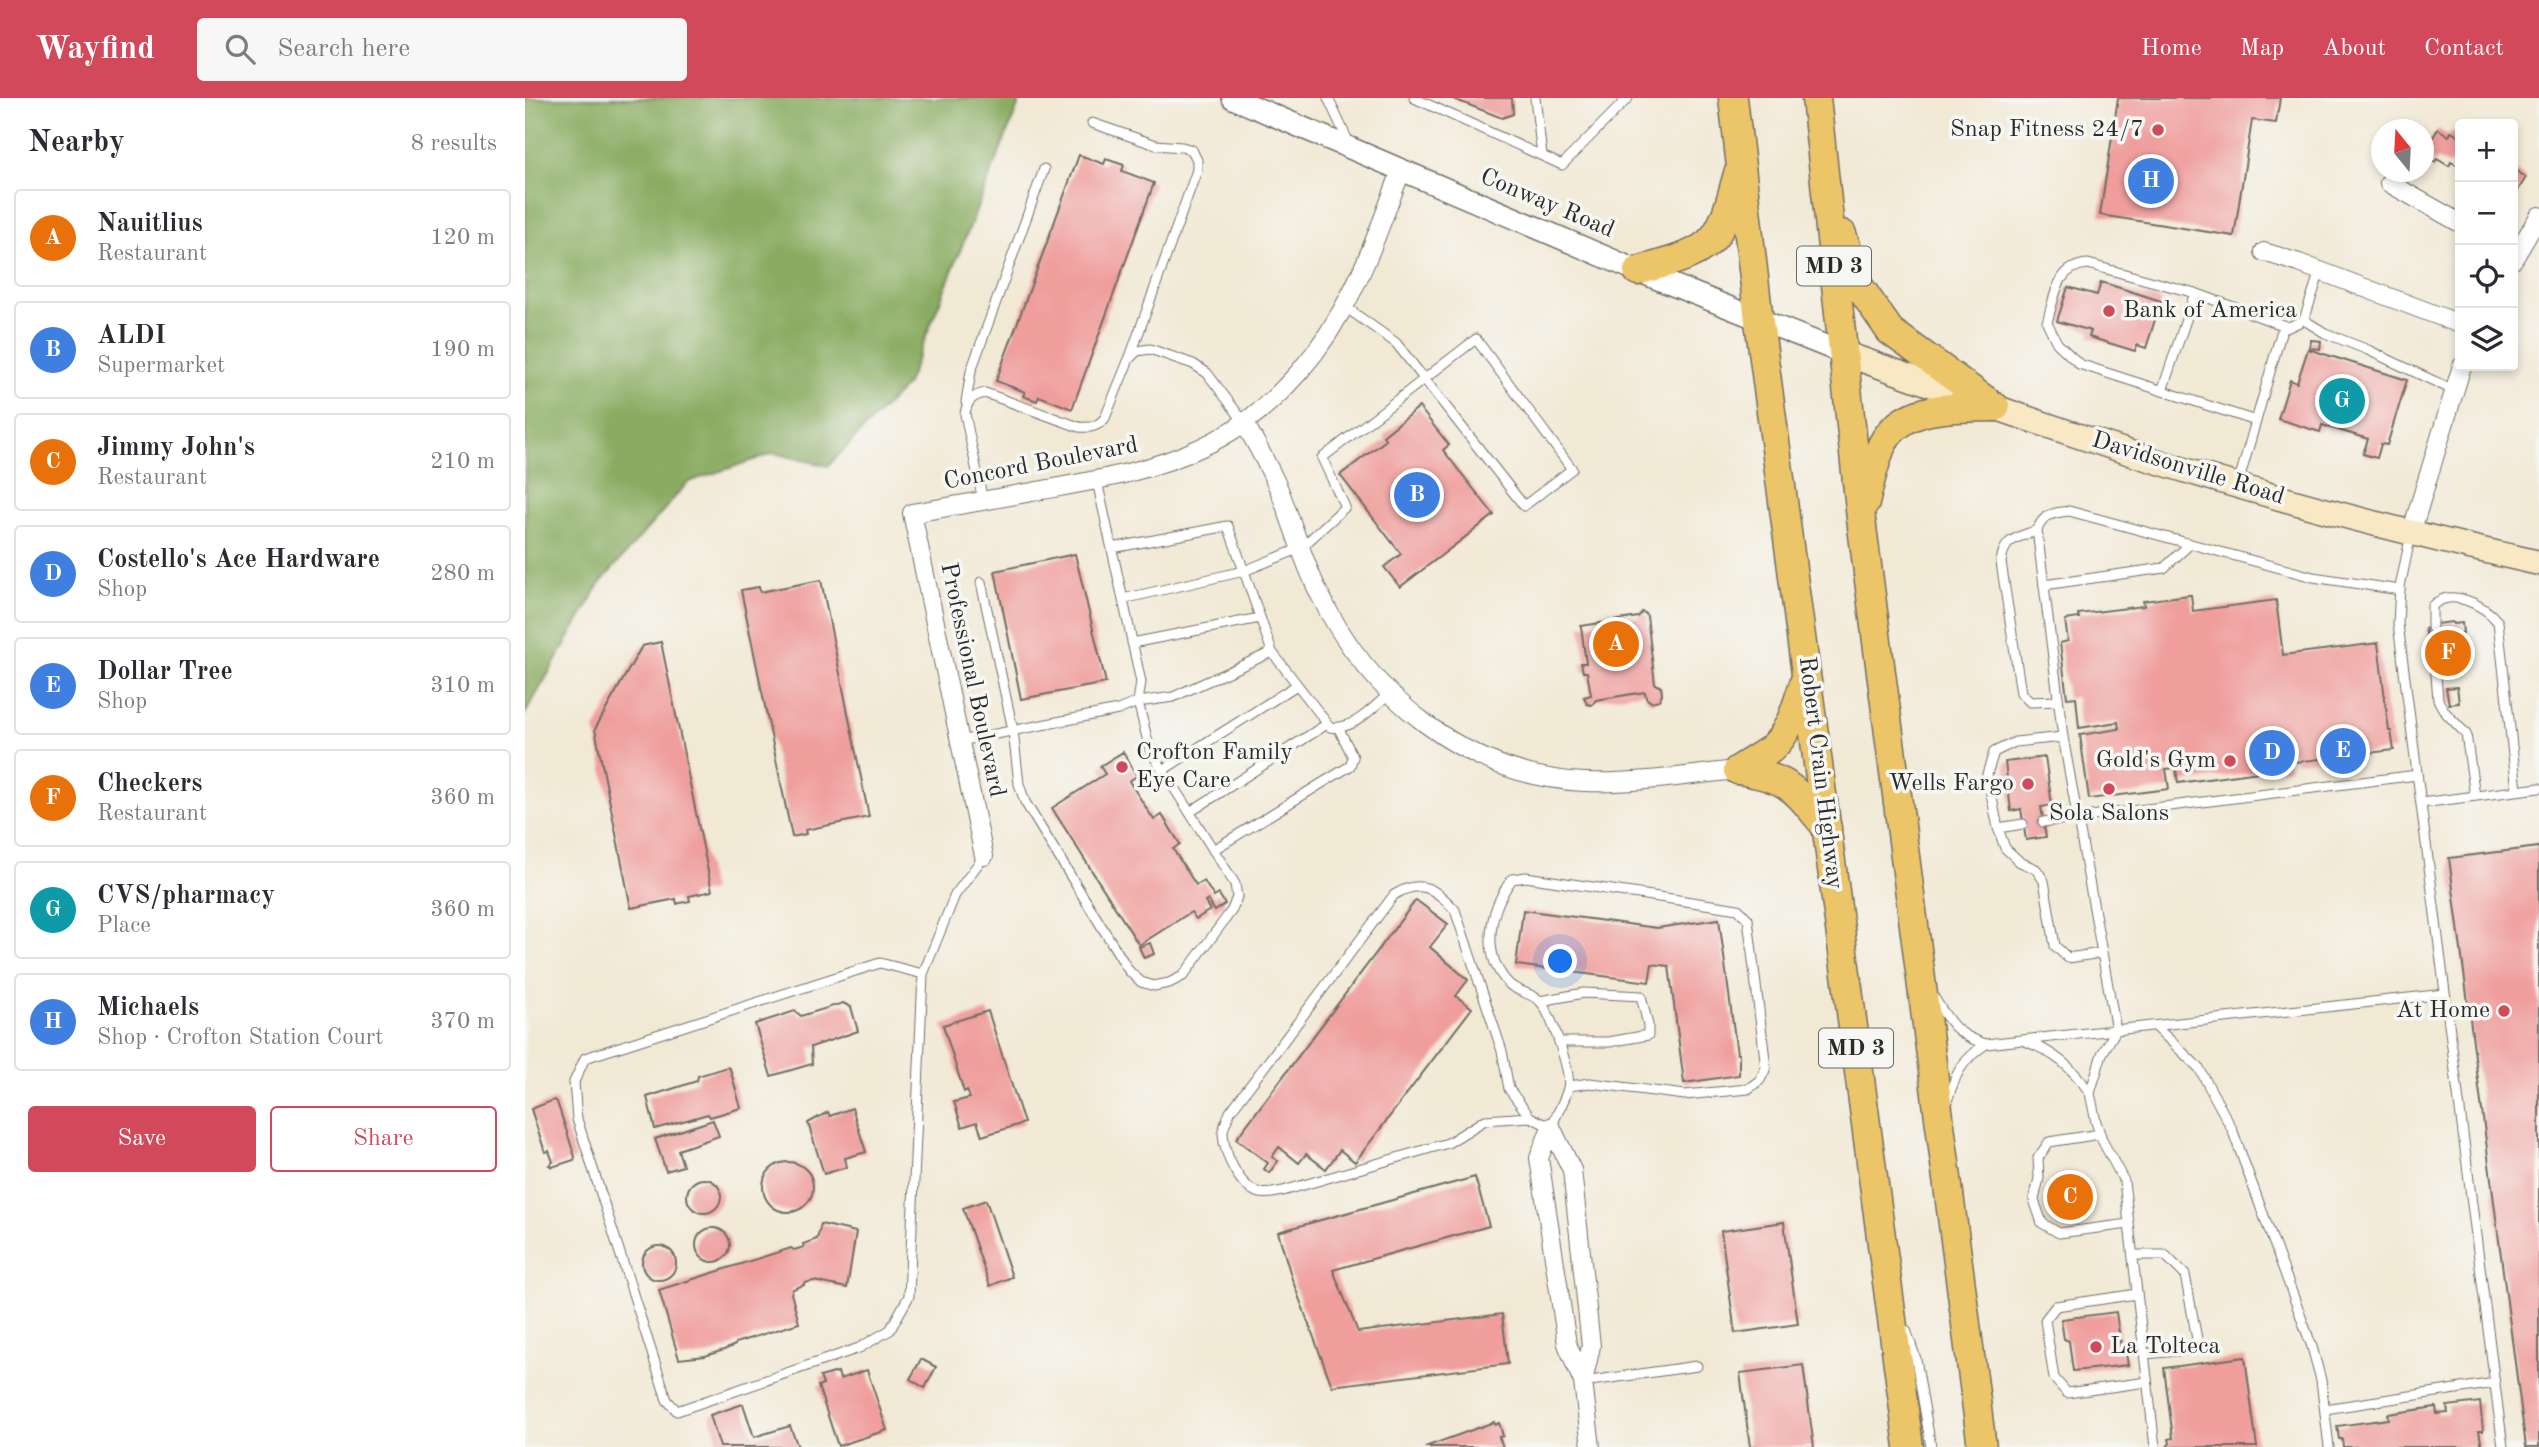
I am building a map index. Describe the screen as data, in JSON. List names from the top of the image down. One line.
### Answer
{"streets":{"highway":["MD 3","Robert Crain Highway"],"main road":["Davidsonville Road"],"street":["Conway Road","Concord Boulevard","Professional Boulevard"]},"crossings":[["Conway Road","MD 3"],["Conway Road","Concord Boulevard"],["Conway Road","Davidsonville Road"],["Conway Road","Robert Crain Highway"],["MD 3","Davidsonville Road"],["Concord Boulevard","Professional Boulevard"]],"places":["Snap Fitness 24/7","Bank of America","Gold's Gym","Crofton Family Eye Care","Wells Fargo","Sola Salons","At Home","La Tolteca"],"north":"top","page":{"header":"Wayfind","search":"Search here","nav":["Home","Map","About","Contact"],"heading":["Nearby","8 results"],"map_buttons":["+","−"],"pins":["H","G","B","A","F","E","D","C"],"list":[{"mark":"A","name":"Nauitlius","note":"Restaurant","value":"120 m"},{"mark":"B","name":"ALDI","note":"Supermarket","value":"190 m"},{"mark":"C","name":"Jimmy John's","note":"Restaurant","value":"210 m"},{"mark":"D","name":"Costello's Ace Hardware","note":"Shop","value":"280 m"},{"mark":"E","name":"Dollar Tree","note":"Shop","value":"310 m"},{"mark":"F","name":"Checkers","note":"Restaurant","value":"360 m"},{"mark":"G","name":"CVS/pharmacy","note":"Place","value":"360 m"},{"mark":"H","name":"Michaels","note":"Shop · Crofton Station Court","value":"370 m"}],"buttons":["Save","Share"]}}
